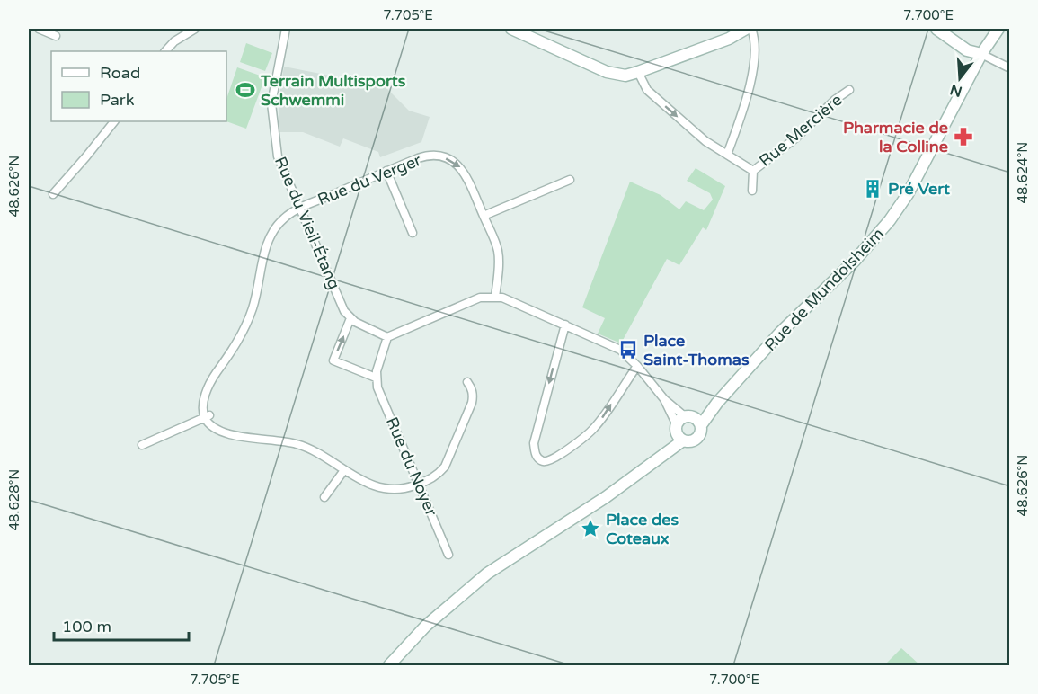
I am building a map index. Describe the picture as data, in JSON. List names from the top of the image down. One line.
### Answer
{"streets":{"street":["Rue Mercière","Rue du Verger","Rue du Vieil-Étang","Rue de Mundolsheim","Rue du Noyer"]},"crossings":[["Rue du Verger","Rue du Vieil-Étang"]],"one_way":["Rue Mercière"],"places":{"sports":["Terrain Multisports Schwemmi"],"pharmacy":["Pharmacie de la Colline"],"building":["Pré Vert"],"bus stop":["Place Saint-Thomas"],"place":["Place des Coteaux"]},"legend":["Road","Park"],"scale_bar":"100 m","north":"bottom","coordinates":["7.705°E","7.700°E","48.624°N","48.626°N","48.628°N"]}
